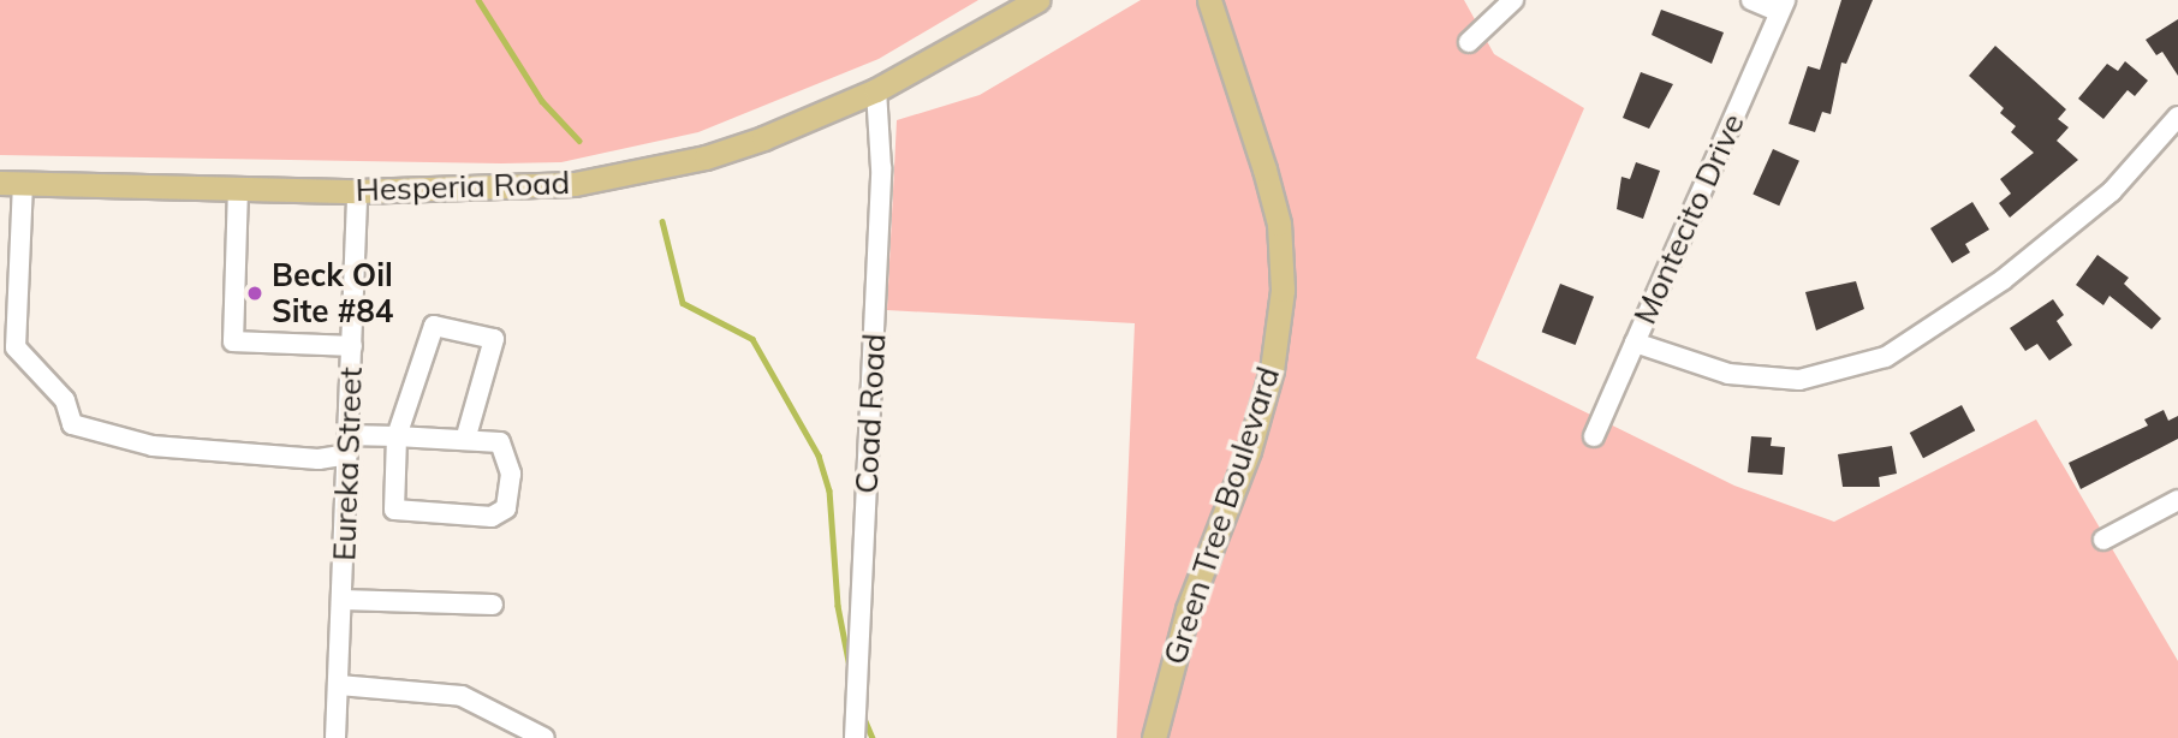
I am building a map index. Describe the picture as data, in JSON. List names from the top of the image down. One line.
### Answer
{"streets":{"main road":["Hesperia Road","Green Tree Boulevard"],"street":["Montecito Drive","Coad Road","Eureka Street"]},"crossings":[["Hesperia Road","Coad Road"],["Hesperia Road","Eureka Street"]],"places":["Beck Oil Site #84"]}
